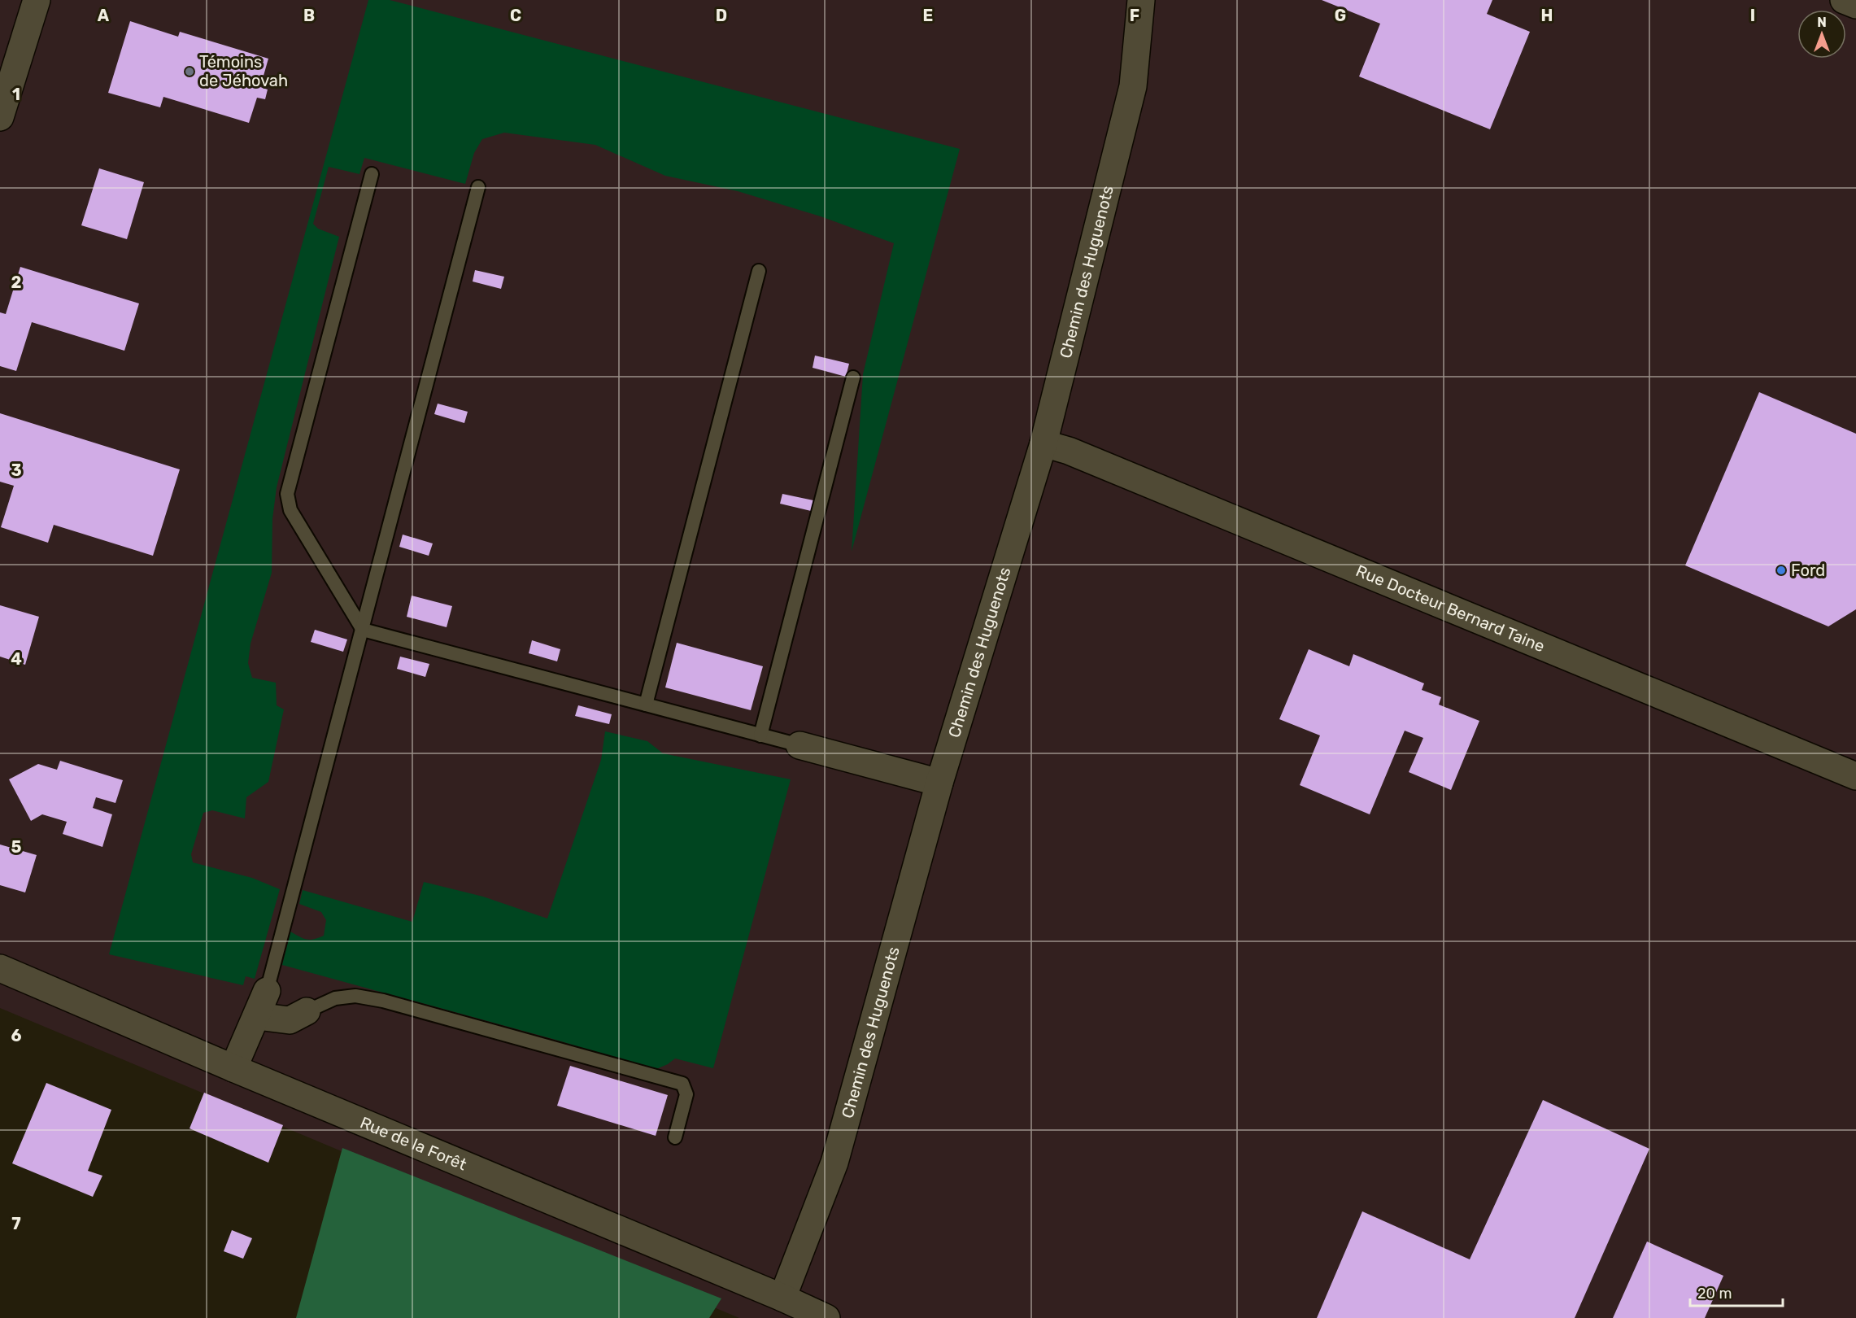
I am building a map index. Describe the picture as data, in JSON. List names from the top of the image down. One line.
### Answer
{"streets":{"street":["Chemin des Huguenots","Rue Docteur Bernard Taine","Rue de la Forêt"]},"crossings":[["Chemin des Huguenots","Rue Docteur Bernard Taine"],["Chemin des Huguenots","Rue de la Forêt"]],"places":["Témoins de Jéhovah","Ford"],"scale_bar":"20 m","north":"top","grid":{"columns":["A","B","C","D","E","F","G","H","I"],"rows":["1","2","3","4","5","6","7"]}}
